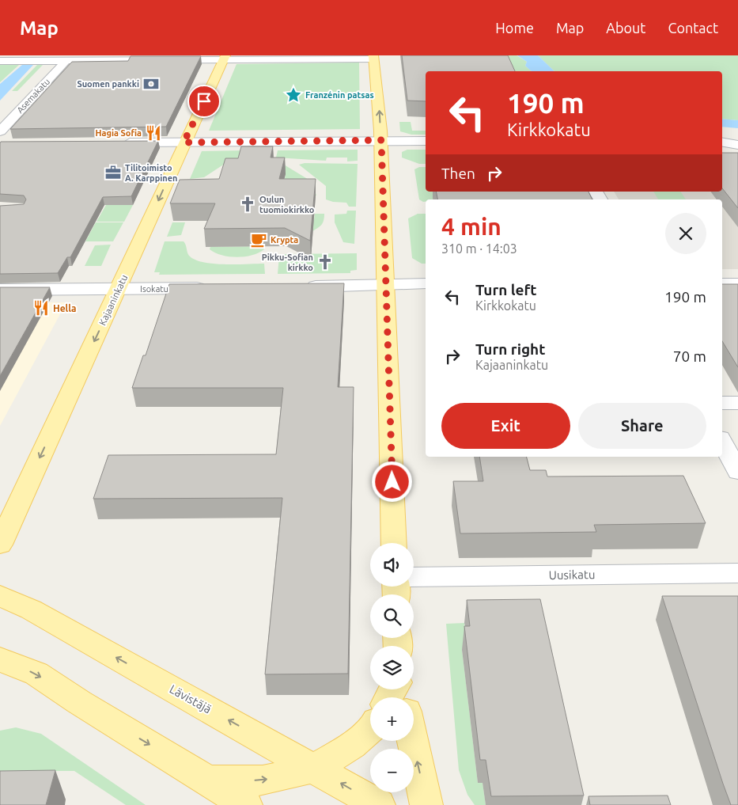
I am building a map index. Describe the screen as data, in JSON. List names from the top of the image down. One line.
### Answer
{"streets":{"main road":["Kajaaninkatu","Lävistäjä"],"street":["Asemakatu","Isokatu","Uusikatu"]},"crossings":[["Isokatu","Kajaaninkatu"]],"one_way":["Kajaaninkatu"],"places":{"bank":["Suomen pankki"],"place":["Franzénin patsas"],"restaurant":["Hagia Sofia","Hella"],"office":["Tilitoimisto A. Karppinen"],"church":["Oulun tuomiokirkko","Pikku-Sofian kirkko"],"cafe":["Krypta"]},"page":{"header":"Map","nav":["Home","Map","About","Contact"],"turn":["190 m","Kirkkokatu"],"then":"Then","heading":["4 min","310 m · 14:03"],"list":[{"name":"Turn left","note":"Kirkkokatu","value":"190 m"},{"name":"Turn right","note":"Kajaaninkatu","value":"70 m"}],"buttons":["Exit","Share"],"map_buttons":["+","−"]}}
